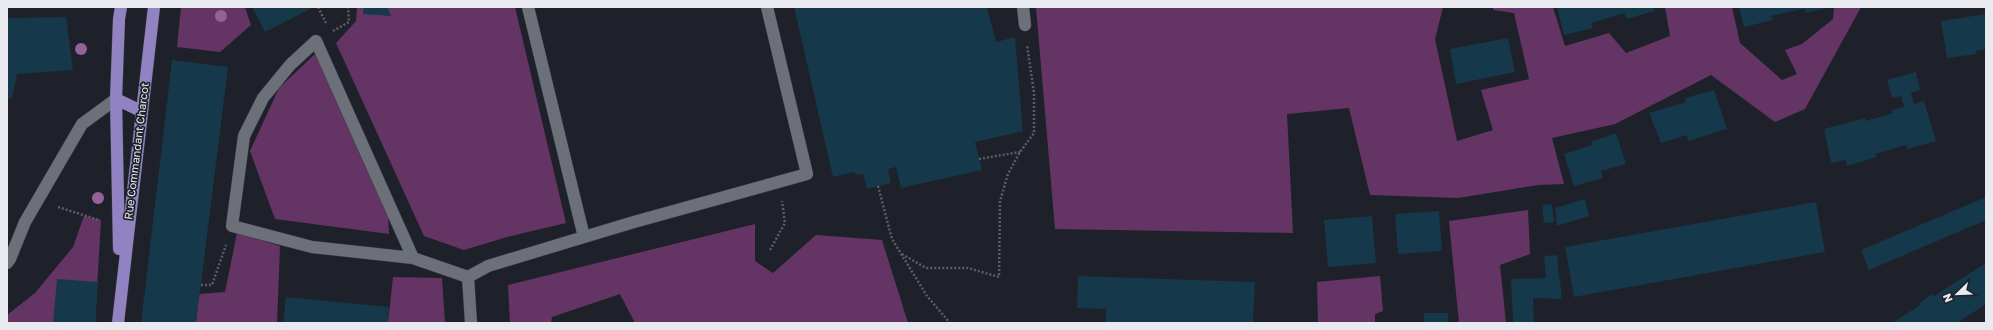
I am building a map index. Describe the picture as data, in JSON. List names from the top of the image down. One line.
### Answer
{"streets":{"main road":["Rue Commandant Charcot"]},"north":"bottom left"}
